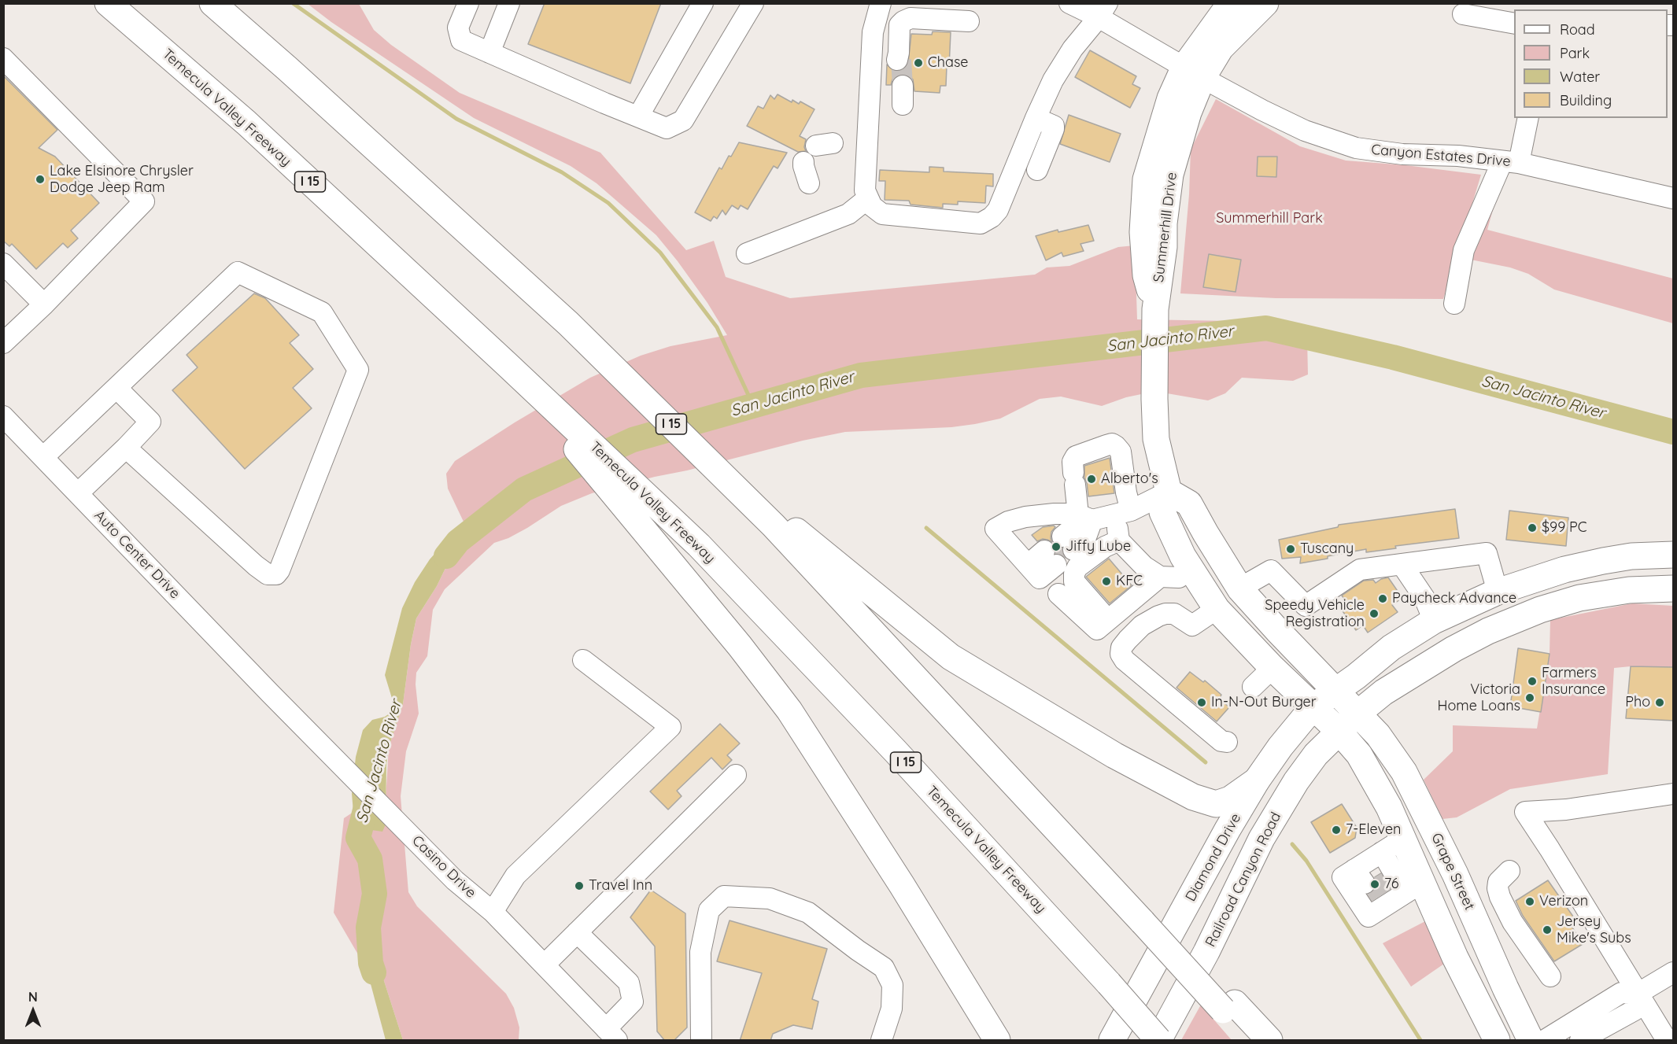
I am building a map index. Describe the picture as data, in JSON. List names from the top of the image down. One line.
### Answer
{"streets":{"main road":["Temecula Valley Freeway","I 15","Summerhill Drive","Diamond Drive","Grape Street","Railroad Canyon Road"],"street":["Canyon Estates Drive","Auto Center Drive","Casino Drive"]},"crossings":[["Temecula Valley Freeway","Railroad Canyon Road"],["Canyon Estates Drive","Summerhill Drive"],["Summerhill Drive","Diamond Drive"],["Summerhill Drive","Railroad Canyon Road"],["Auto Center Drive","Casino Drive"],["Grape Street","Railroad Canyon Road"]],"water":["San Jacinto River"],"parks":["Summerhill Park"],"places":["Chase","Lake Elsinore Chrysler Dodge Jeep Ram","Alberto's","$99 PC","Jiffy Lube","Tuscany","KFC","Paycheck Advance","Speedy Vehicle Registration","Farmers Insurance","Victoria Home Loans","In-N-Out Burger","Pho","7-Eleven","76","Travel Inn","Verizon","Jersey Mike's Subs"],"legend":["Road","Park","Water","Building"],"north":"top"}
